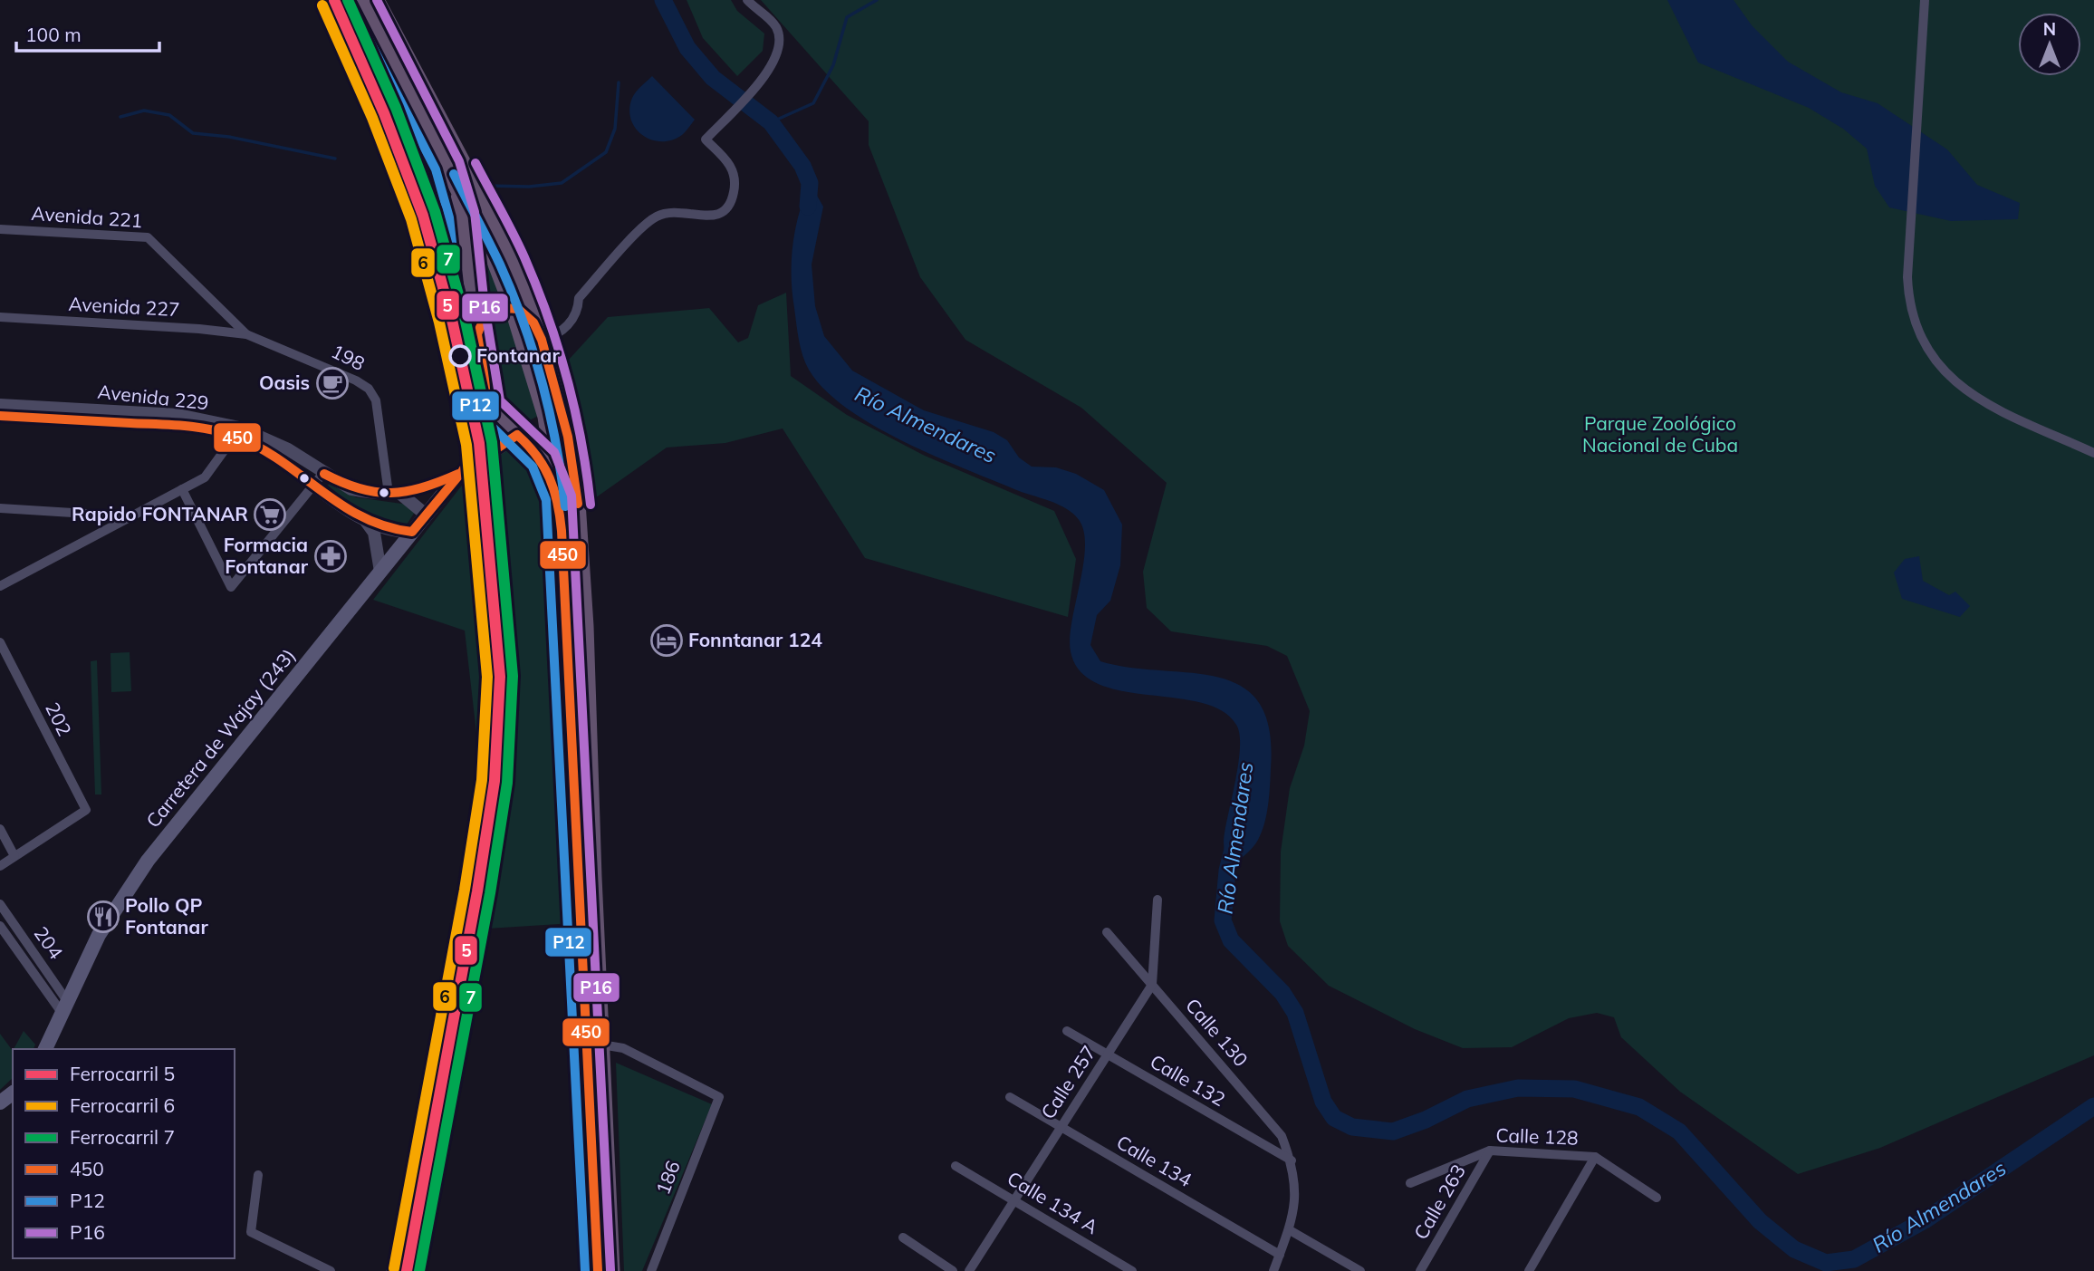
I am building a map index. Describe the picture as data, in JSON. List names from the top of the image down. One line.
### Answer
{"streets":{"main road":["Carretera de Wajay (243)"],"street":["Avenida 221","Avenida 227","198","Avenida 229","202","204","Calle 130","Calle 132","Calle 257","Calle 128","Calle 134","186","Calle 263","Calle 134 A"]},"crossings":[["Avenida 221","Avenida 227"],["Avenida 221","198"],["Avenida 227","198"],["198","Avenida 229"],["Avenida 229","Carretera de Wajay (243)"],["Carretera de Wajay (243)","204"],["Calle 130","Calle 132"],["Calle 130","Calle 257"],["Calle 130","Calle 134"],["Calle 132","Calle 257"],["Calle 257","Calle 134"],["Calle 257","Calle 134 A"],["Calle 128","Calle 263"]],"water":["Río Almendares"],"parks":["Parque Zoológico Nacional de Cuba"],"places":{"other":["Fontanar"],"cafe":["Oasis"],"supermarket":["Rapido FONTANAR"],"pharmacy":["Formacia Fontanar"],"hotel":["Fonntanar 124"],"restaurant":["Pollo QP Fontanar"]},"lines":["rail line 5","rail line 7","transit line P16","rail line 6","transit line P12","transit line 450"],"legend":["Ferrocarril 5","Ferrocarril 6","Ferrocarril 7","450","P12","P16"],"scale_bar":"100 m","north":"top"}
